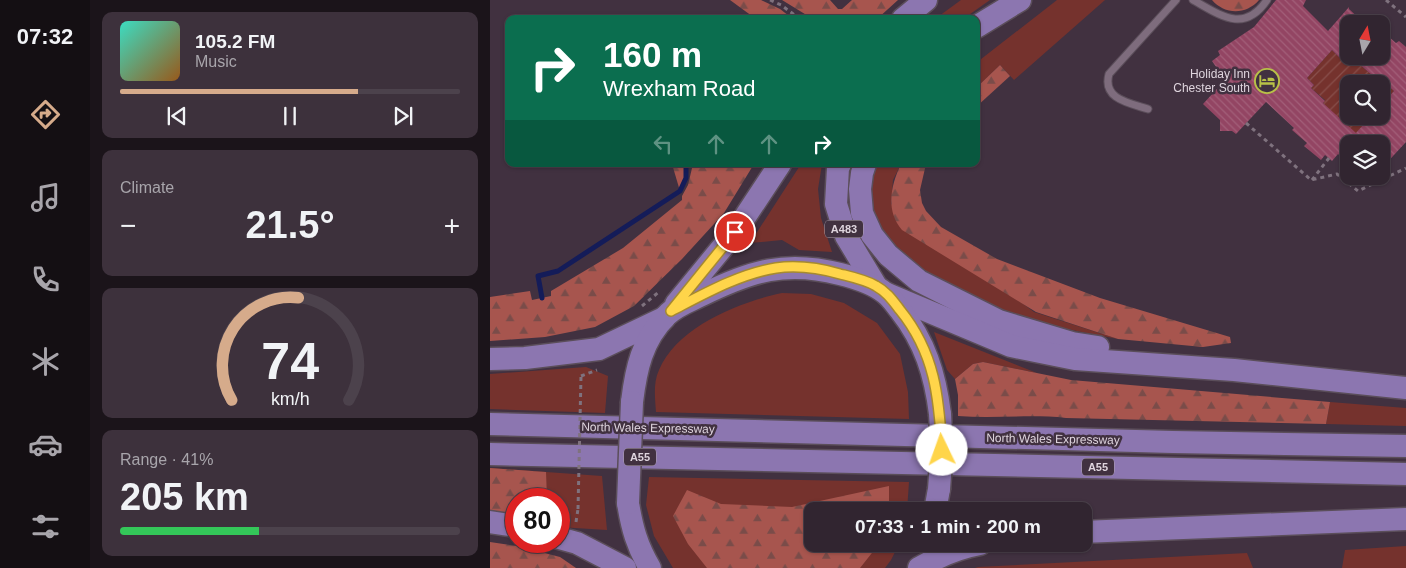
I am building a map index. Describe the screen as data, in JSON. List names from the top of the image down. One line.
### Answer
{"streets":{"highway":["A483","North Wales Expressway","A55"]},"places":{"hotel":["Holiday Inn Chester South"]},"north":"top","page":{"tabs":"07:32","turn":["160 m","Wrexham Road"],"song":["105.2 FM","Music"],"tile":["Climate",["Range · 41%","205 km"]],"heat":["−","21.5°","+"],"limit":"80","trip":"07:33 · 1 min · 200 m","gauge":["74","km/h"]}}
